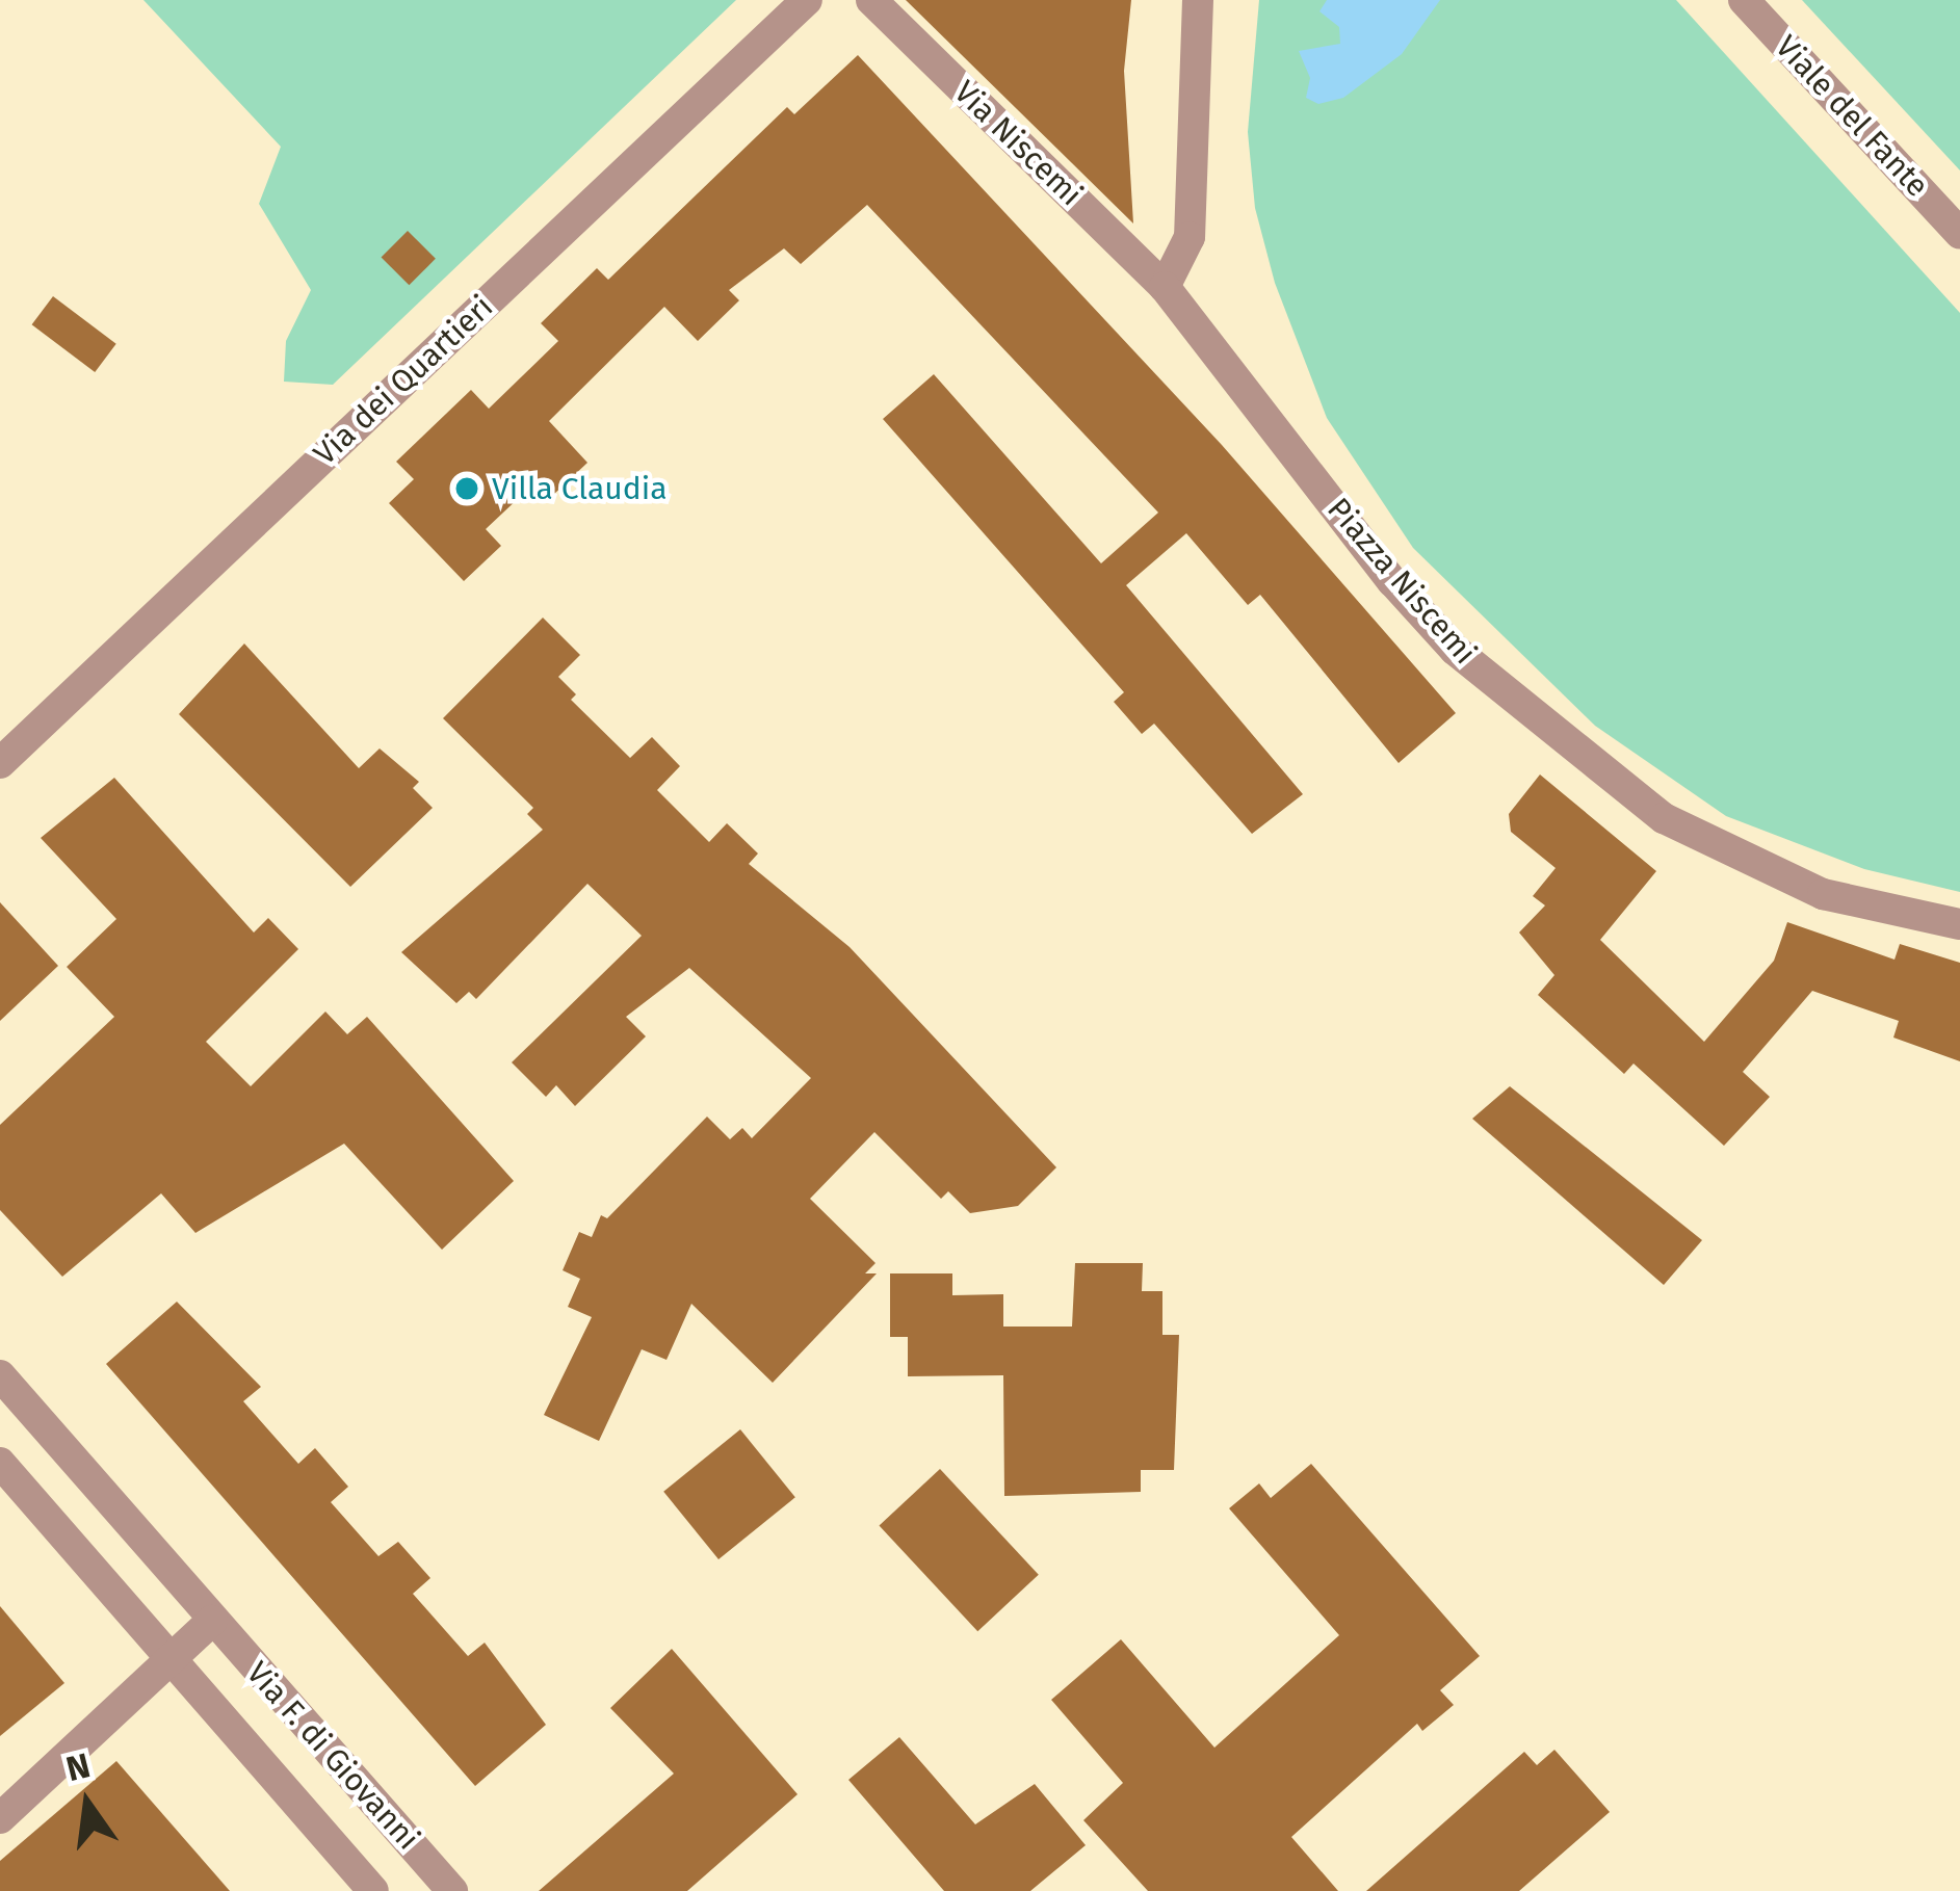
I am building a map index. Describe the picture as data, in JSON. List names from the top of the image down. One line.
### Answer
{"streets":{"street":["Viale del Fante","Via Niscemi","Via dei Quartieri","Piazza Niscemi","Via F. di Giovanni"]},"crossings":[["Via Niscemi","Piazza Niscemi"]],"places":["Villa Claudia"],"north":"top"}
